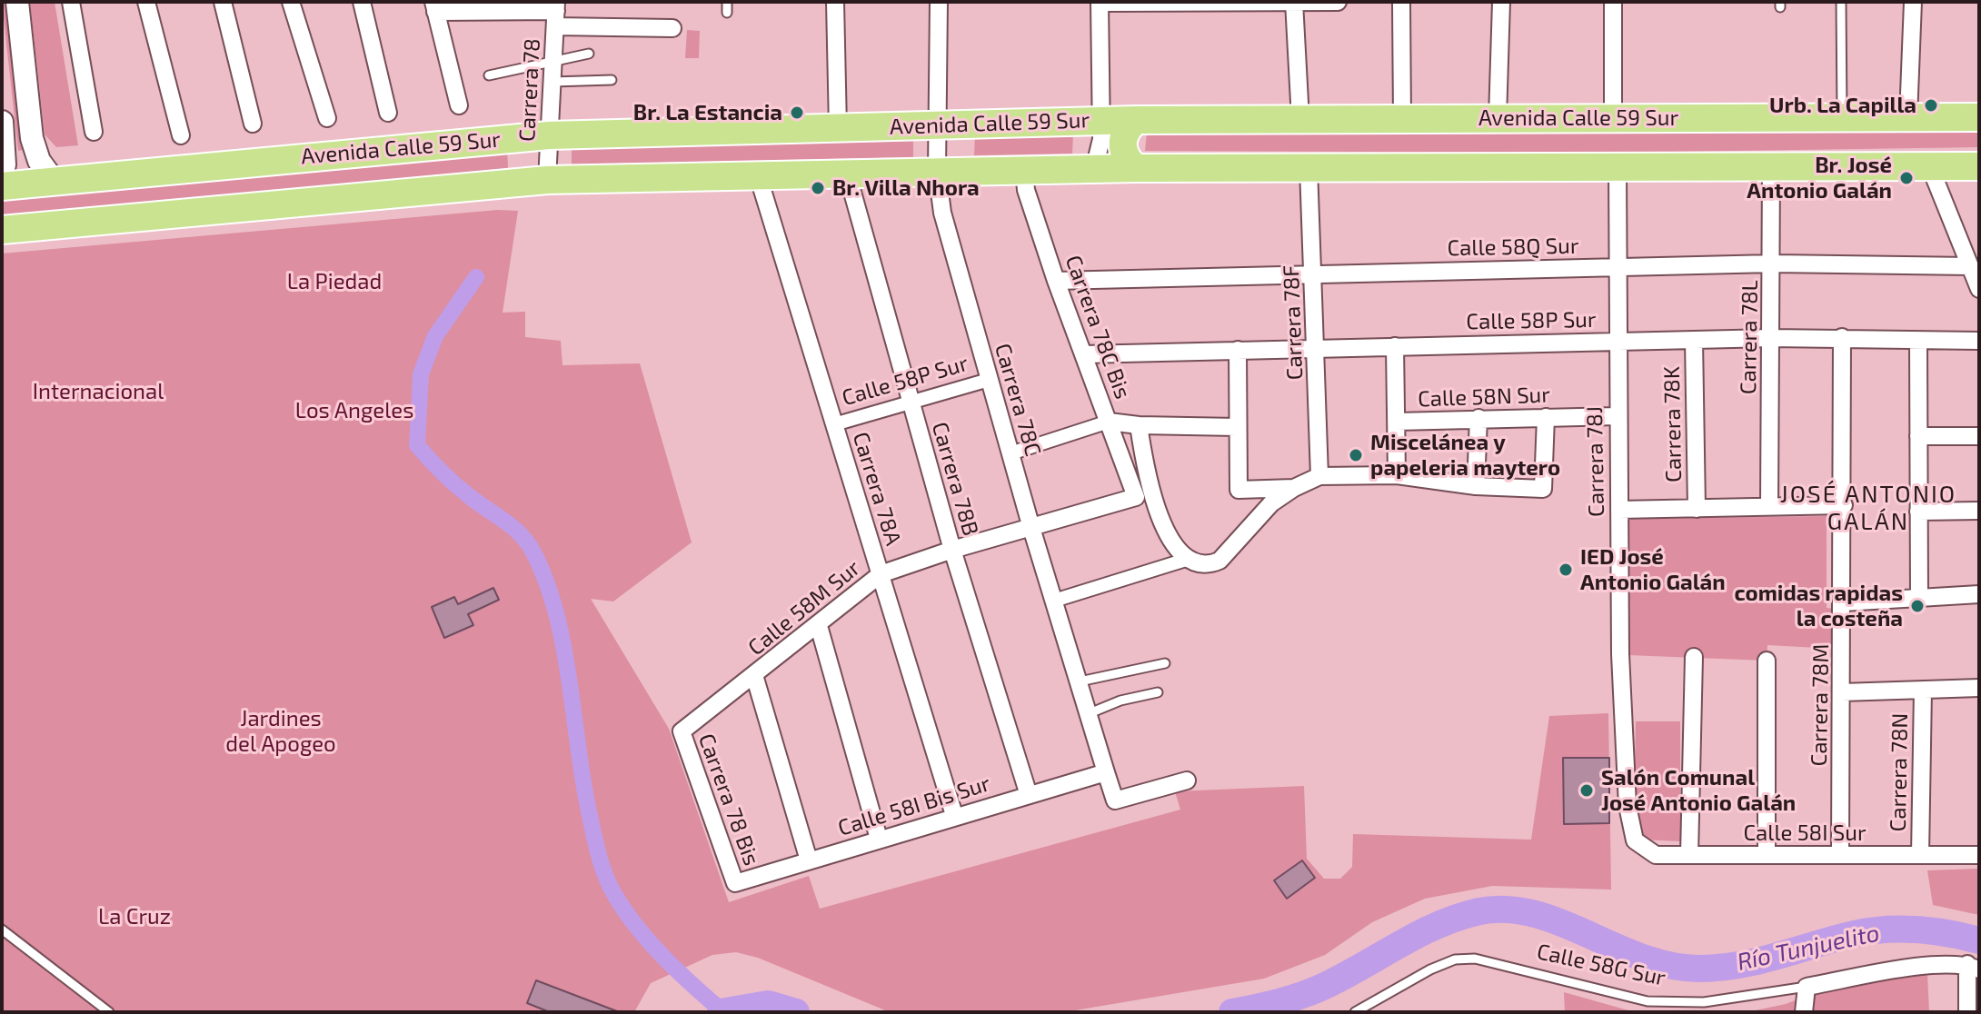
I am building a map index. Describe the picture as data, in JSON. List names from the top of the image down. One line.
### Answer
{"streets":{"main road":["Avenida Calle 59 Sur"],"street":["Carrera 78","Calle 58Q Sur","Calle 58P Sur","Carrera 78F","Carrera 78C Bis","Carrera 78L","Calle 58N Sur","Carrera 78C","Carrera 78K","Carrera 78J","Carrera 78B","Carrera 78A","Calle 58M Sur","Carrera 78M","Carrera 78N","Carrera 78 Bis","Calle 58I Bis Sur","Calle 58I Sur","Calle 58G Sur"]},"crossings":[["Carrera 78","Avenida Calle 59 Sur"],["Avenida Calle 59 Sur","Carrera 78F"],["Avenida Calle 59 Sur","Carrera 78C Bis"],["Avenida Calle 59 Sur","Carrera 78L"],["Avenida Calle 59 Sur","Carrera 78C"],["Avenida Calle 59 Sur","Carrera 78J"],["Avenida Calle 59 Sur","Carrera 78B"],["Avenida Calle 59 Sur","Carrera 78A"],["Calle 58Q Sur","Carrera 78F"],["Calle 58Q Sur","Carrera 78C Bis"],["Calle 58Q Sur","Carrera 78L"],["Calle 58Q Sur","Carrera 78J"],["Calle 58P Sur","Carrera 78F"],["Calle 58P Sur","Carrera 78C Bis"],["Calle 58P Sur","Carrera 78L"],["Calle 58P Sur","Carrera 78C"],["Calle 58P Sur","Carrera 78K"],["Calle 58P Sur","Carrera 78J"],["Calle 58P Sur","Carrera 78B"],["Calle 58P Sur","Carrera 78A"],["Calle 58P Sur","Carrera 78M"],["Carrera 78C Bis","Calle 58M Sur"],["Calle 58N Sur","Carrera 78J"],["Carrera 78C","Calle 58M Sur"],["Carrera 78C","Calle 58I Bis Sur"],["Carrera 78J","Calle 58I Sur"],["Carrera 78B","Calle 58M Sur"],["Carrera 78B","Calle 58I Bis Sur"],["Carrera 78A","Calle 58M Sur"],["Carrera 78A","Calle 58I Bis Sur"],["Calle 58M Sur","Carrera 78 Bis"],["Carrera 78M","Calle 58I Sur"],["Carrera 78N","Calle 58I Sur"],["Carrera 78 Bis","Calle 58I Bis Sur"]],"districts":["JOSÉ ANTONIO GALÁN"],"water":["Río Tunjuelito"],"parks":["La Piedad","Internacional","Los Angeles","Jardines del Apogeo","La Cruz"],"places":["Urb. La Capilla","Br. La Estancia","Br. José Antonio Galán","Br. Villa Nhora","Miscelánea y papeleria maytero","IED José Antonio Galán","comidas rapidas la costeña","Salón Comunal José Antonio Galán"]}
